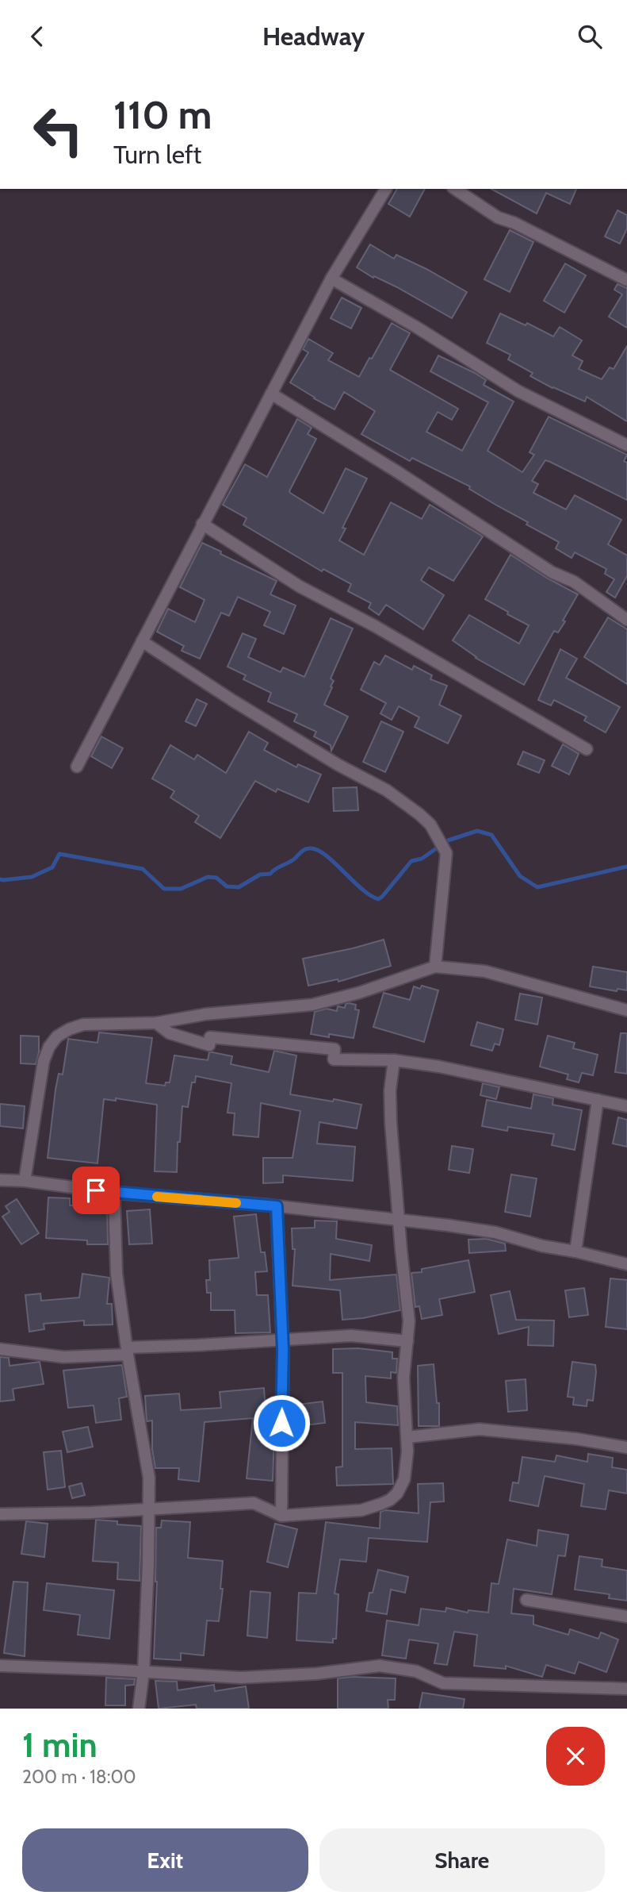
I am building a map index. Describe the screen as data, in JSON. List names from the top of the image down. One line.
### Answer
{"page":{"header":"Headway","turn":["110 m","Turn left"],"heading":["1 min","200 m · 18:00"],"buttons":["Exit","Share"]}}
